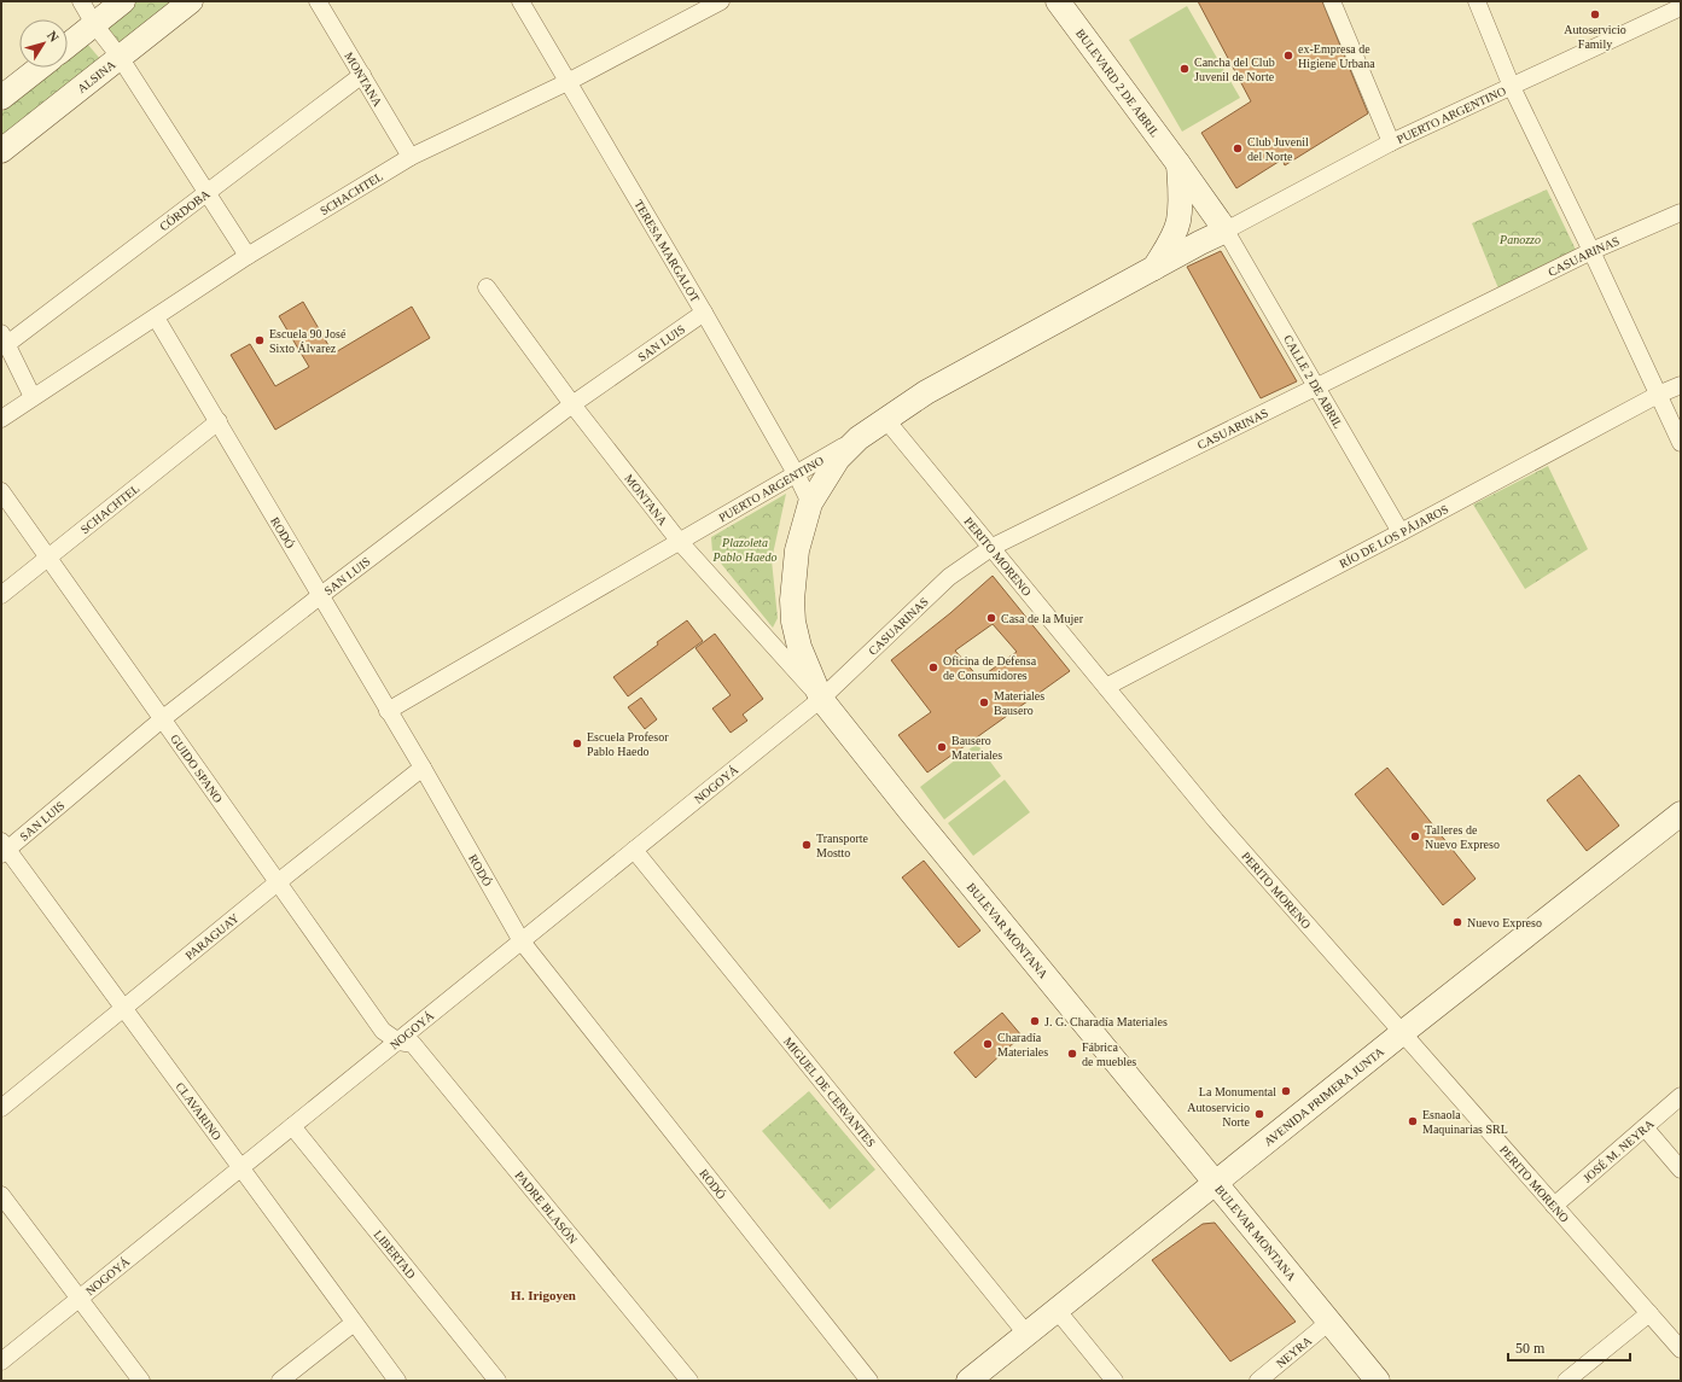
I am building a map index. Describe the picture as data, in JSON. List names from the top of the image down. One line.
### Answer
{"streets":{"main road":["ALSINA","BULEVARD 2 DE ABRIL","PUERTO ARGENTINO","BULEVAR MONTANA","AVENIDA PRIMERA JUNTA"],"street":["MONTANA","SCHACHTEL","CÓRDOBA","TERESA MARGALOT","CASUARINAS","SAN LUIS","CALLE 2 DE ABRIL","RODÓ","RÍO DE LOS PÁJAROS","PERITO MORENO","GUIDO SPANO","NOGOYÁ","PARAGUAY","MIGUEL DE CERVANTES","CLAVARINO","JOSÉ M. NEYRA","PADRE BLASÓN","LIBERTAD","NEYRA"]},"crossings":[["MONTANA","PUERTO ARGENTINO"],["MONTANA","SCHACHTEL"],["MONTANA","CÓRDOBA"],["MONTANA","CASUARINAS"],["MONTANA","SAN LUIS"],["MONTANA","NOGOYÁ"],["MONTANA","BULEVAR MONTANA"],["BULEVARD 2 DE ABRIL","PUERTO ARGENTINO"],["BULEVARD 2 DE ABRIL","CALLE 2 DE ABRIL"],["PUERTO ARGENTINO","TERESA MARGALOT"],["PUERTO ARGENTINO","CALLE 2 DE ABRIL"],["PUERTO ARGENTINO","RODÓ"],["PUERTO ARGENTINO","PERITO MORENO"],["PUERTO ARGENTINO","BULEVAR MONTANA"],["SCHACHTEL","TERESA MARGALOT"],["SCHACHTEL","RODÓ"],["SCHACHTEL","GUIDO SPANO"],["TERESA MARGALOT","SAN LUIS"],["TERESA MARGALOT","BULEVAR MONTANA"],["CASUARINAS","CALLE 2 DE ABRIL"],["CASUARINAS","PERITO MORENO"],["CASUARINAS","NOGOYÁ"],["CASUARINAS","BULEVAR MONTANA"],["SAN LUIS","RODÓ"],["SAN LUIS","GUIDO SPANO"],["SAN LUIS","CLAVARINO"],["CALLE 2 DE ABRIL","RÍO DE LOS PÁJAROS"],["RODÓ","NOGOYÁ"],["RODÓ","PARAGUAY"],["RÍO DE LOS PÁJAROS","PERITO MORENO"],["PERITO MORENO","AVENIDA PRIMERA JUNTA"],["PERITO MORENO","JOSÉ M. NEYRA"],["GUIDO SPANO","NOGOYÁ"],["GUIDO SPANO","PARAGUAY"],["GUIDO SPANO","PADRE BLASÓN"],["NOGOYÁ","BULEVAR MONTANA"],["NOGOYÁ","MIGUEL DE CERVANTES"],["NOGOYÁ","CLAVARINO"],["NOGOYÁ","PADRE BLASÓN"],["NOGOYÁ","LIBERTAD"],["BULEVAR MONTANA","AVENIDA PRIMERA JUNTA"],["BULEVAR MONTANA","NEYRA"],["PARAGUAY","CLAVARINO"],["MIGUEL DE CERVANTES","AVENIDA PRIMERA JUNTA"]],"districts":["H. Irigoyen"],"parks":["Panozzo","Plazoleta Pablo Haedo"],"places":["Autoservicio Family","ex-Empresa de Higiene Urbana","Cancha del Club Juvenil de Norte","Club Juvenil del Norte","Escuela 90 José Sixto Álvarez","Casa de la Mujer","Oficina de Defensa de Consumidores","Materiales Bausero","Escuela Profesor Pablo Haedo","Bausero Materiales","Talleres de Nuevo Expreso","Transporte Mostto","Nuevo Expreso","J. G. Charadía Materiales","Charadía Materiales","Fábrica de muebles","La Monumental","Autoservicio Norte","Esnaola Maquinarias SRL"],"scale_bar":"50 m","north":"top right"}
